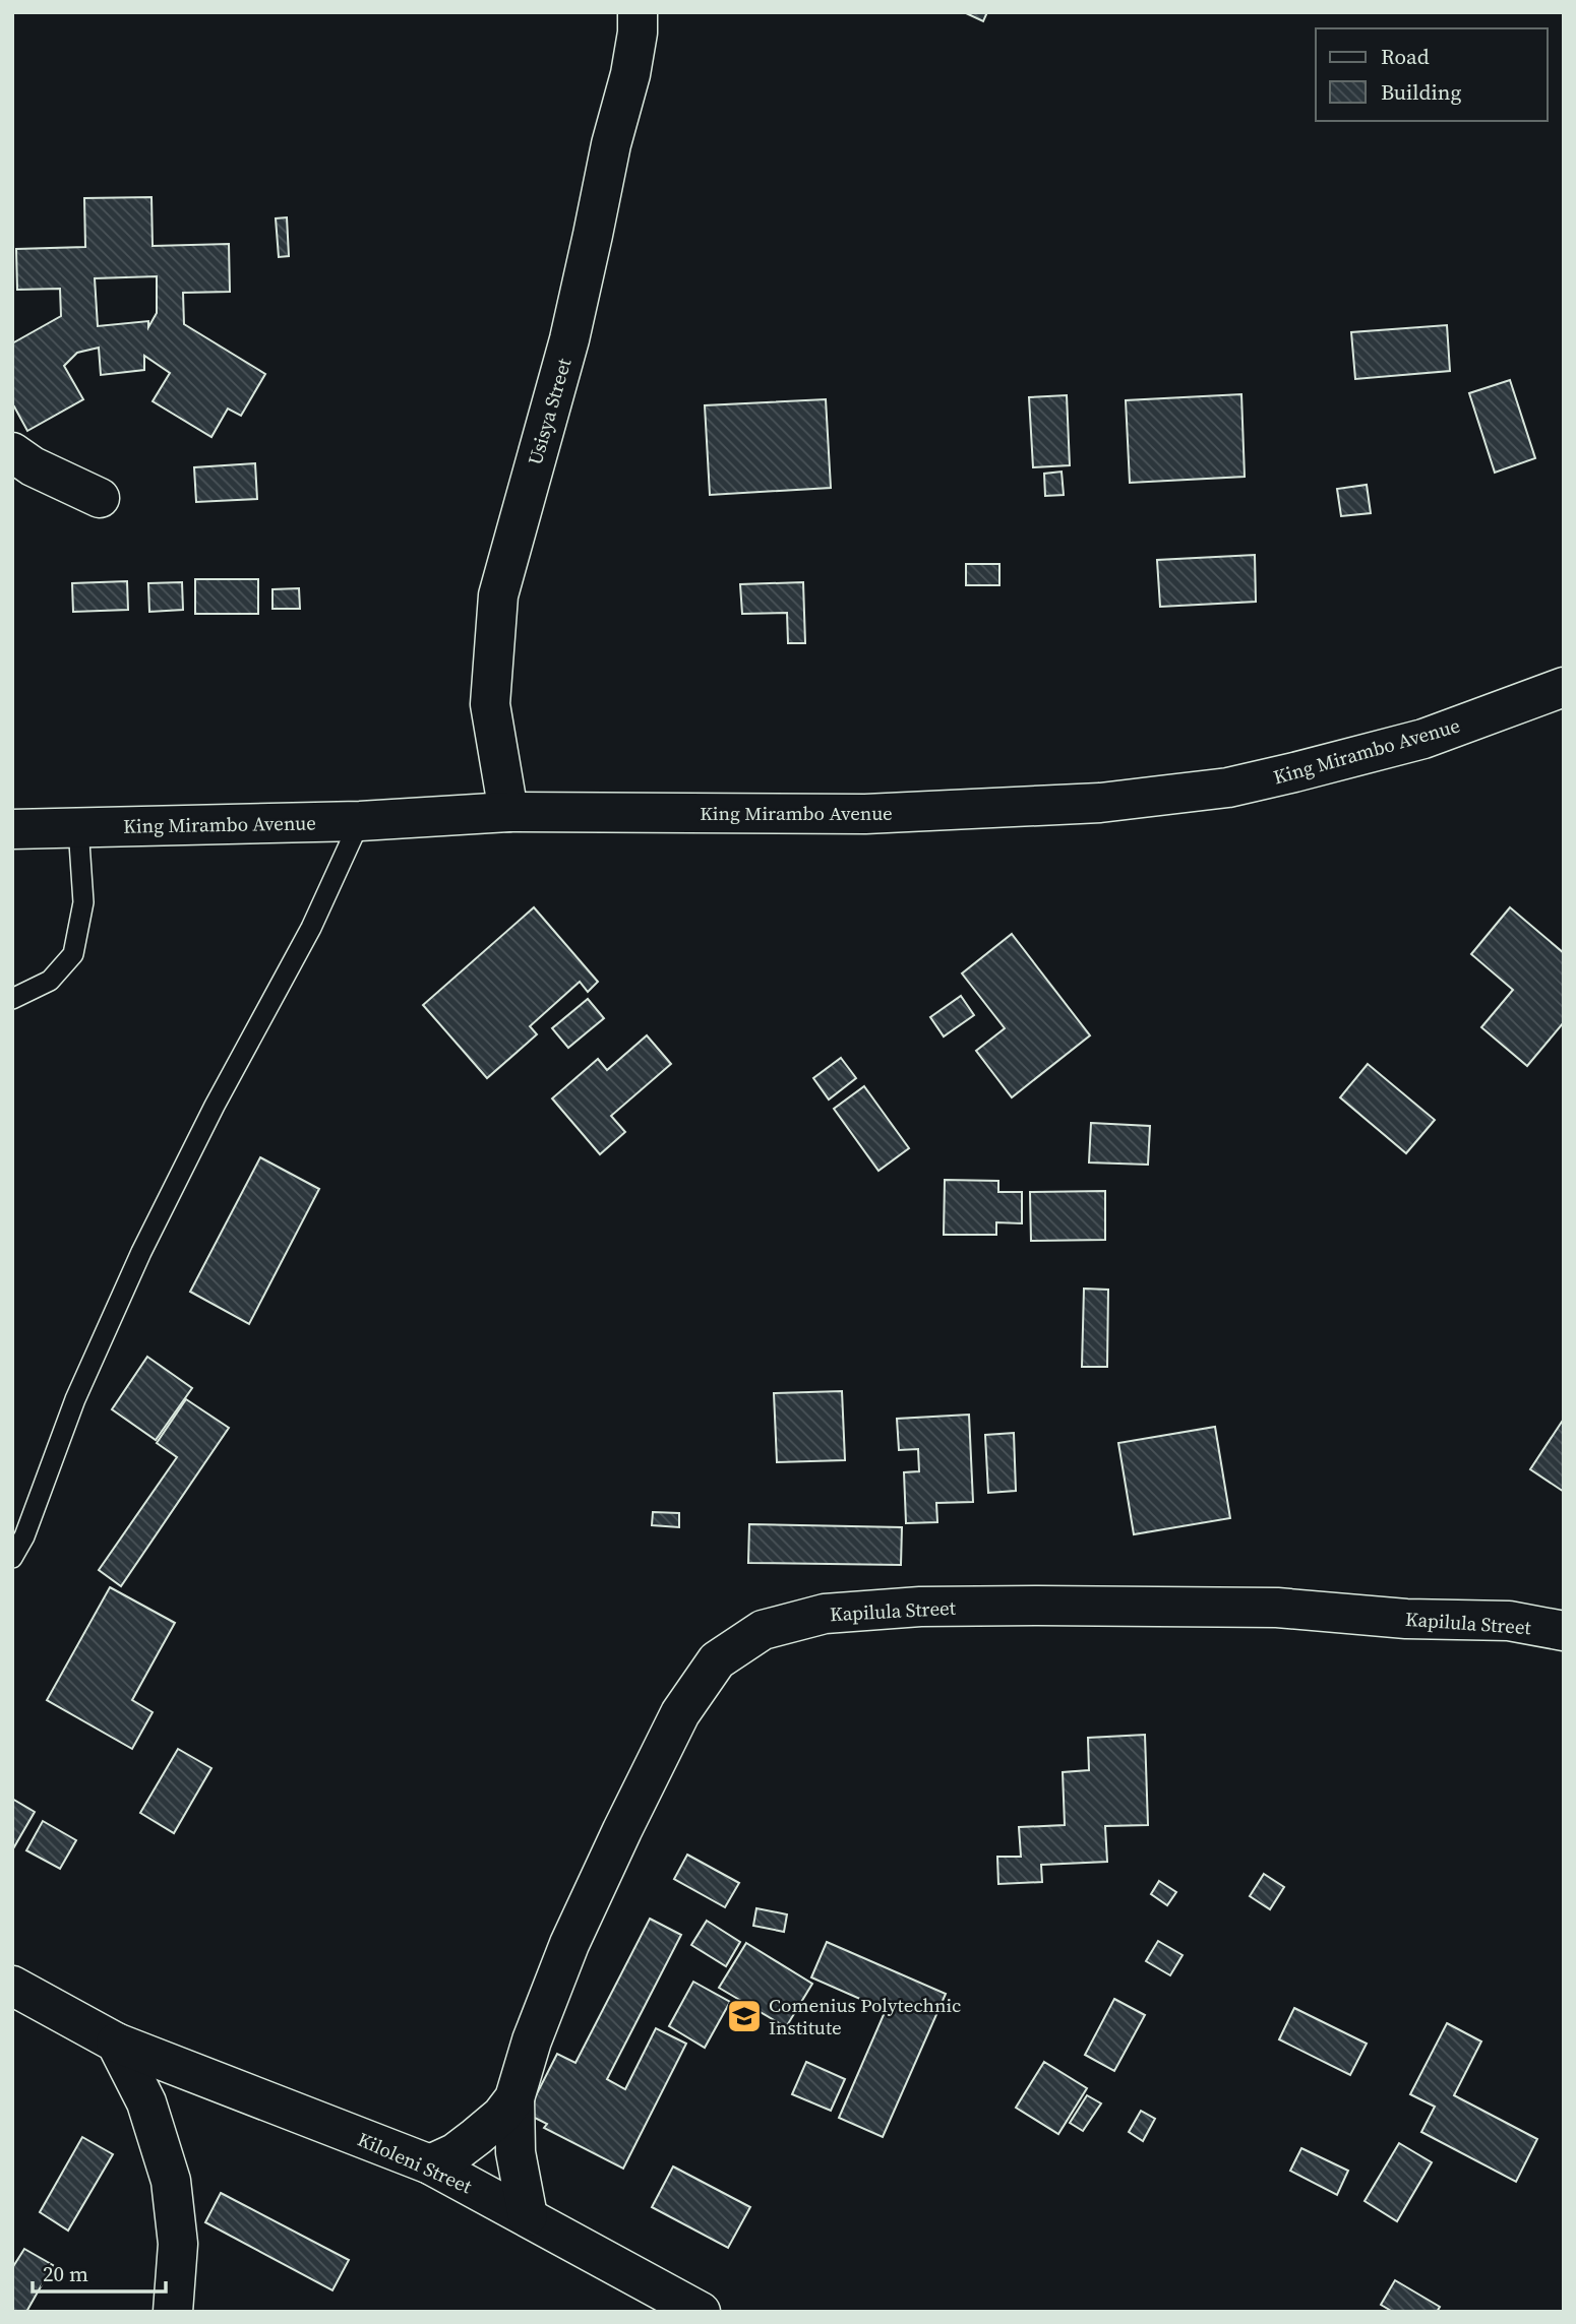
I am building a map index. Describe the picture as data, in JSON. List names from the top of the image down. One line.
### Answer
{"streets":{"street":["Usisya Street","King Mirambo Avenue","Kapilula Street","Kiloleni Street"]},"crossings":[["Usisya Street","King Mirambo Avenue"],["Kapilula Street","Kiloleni Street"]],"places":{"school or university":["Comenius Polytechnic Institute"]},"legend":["Road","Building"],"scale_bar":"20 m"}
